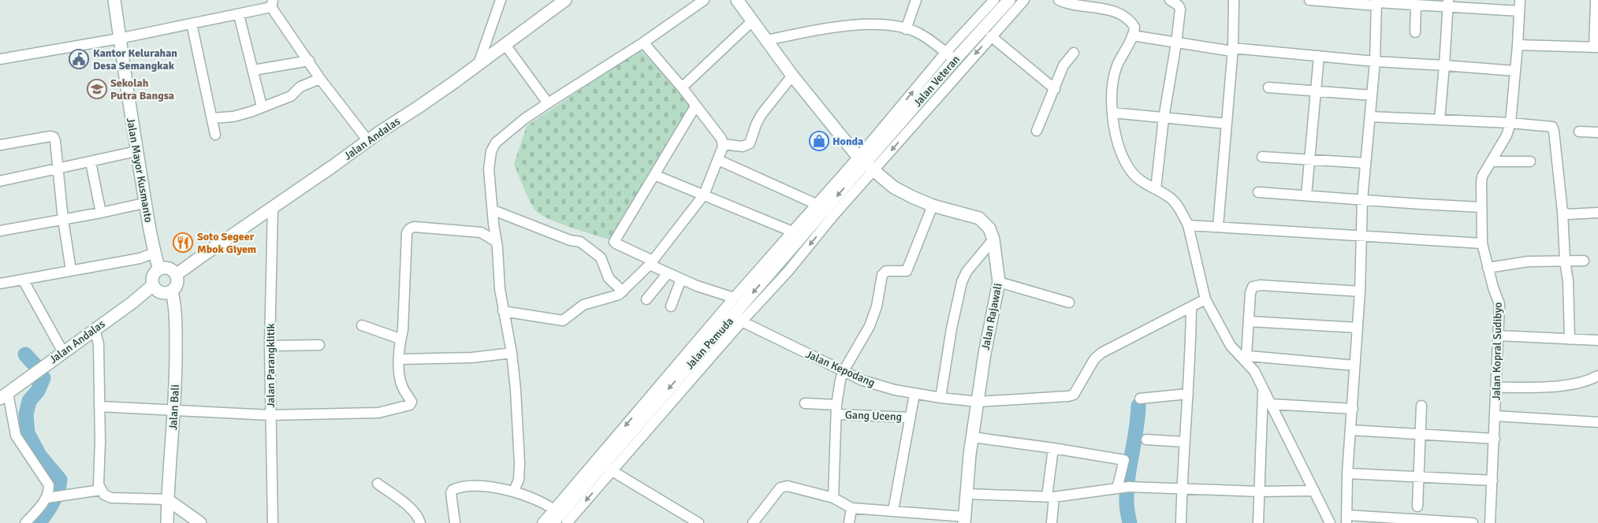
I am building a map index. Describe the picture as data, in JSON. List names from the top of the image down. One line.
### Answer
{"streets":{"main road":["Jalan Veteran","Jalan Andalas","Jalan Mayor Kusmanto","Jalan Rajawali","Jalan Pemuda","Jalan Bali"],"street":["Jalan Kopral Sudibyo","Jalan Parangklitik","Jalan Kepodang","Gang Uceng"]},"crossings":[["Jalan Veteran","Jalan Rajawali"],["Jalan Veteran","Jalan Pemuda"],["Jalan Andalas","Jalan Mayor Kusmanto"],["Jalan Andalas","Jalan Parangklitik"],["Jalan Andalas","Jalan Bali"],["Jalan Mayor Kusmanto","Jalan Bali"],["Jalan Rajawali","Jalan Pemuda"],["Jalan Rajawali","Jalan Kepodang"],["Jalan Pemuda","Jalan Kepodang"]],"one_way":["Jalan Pemuda"],"places":{"public building":["Kantor Kelurahan Desa Semangkak"],"school or university":["Sekolah Putra Bangsa"],"shop":["Honda"],"restaurant":["Soto Segeer Mbok Giyem"]}}
